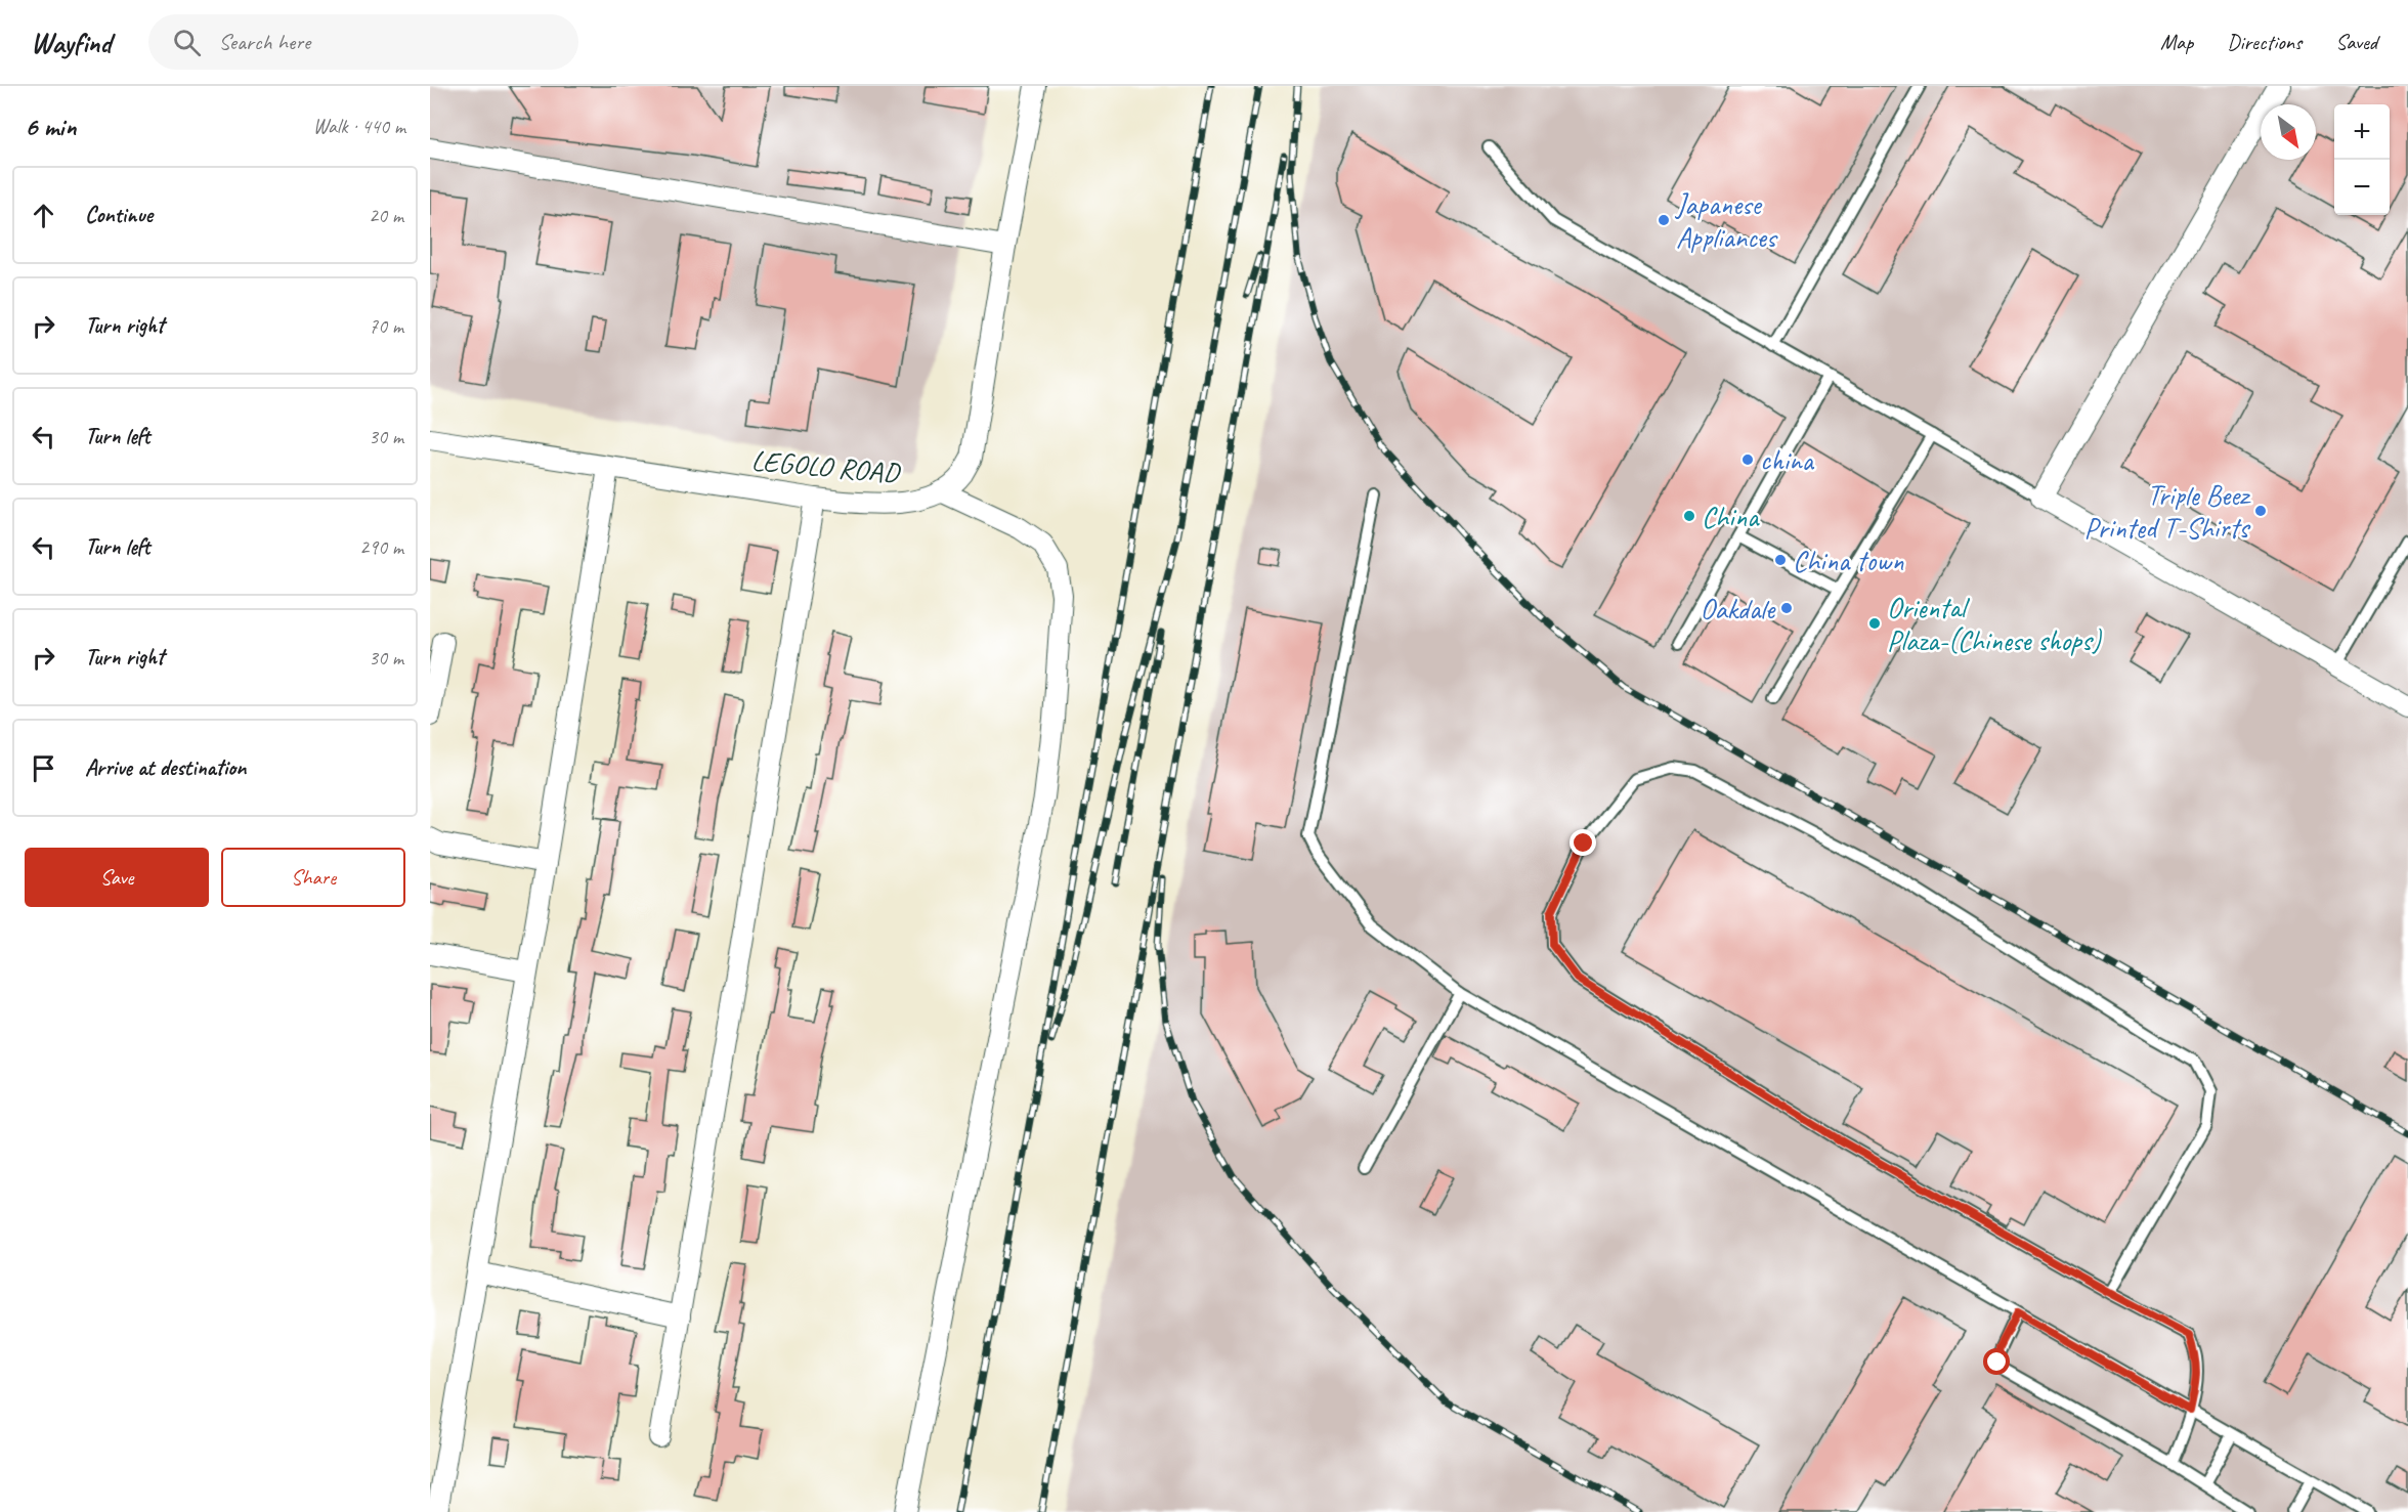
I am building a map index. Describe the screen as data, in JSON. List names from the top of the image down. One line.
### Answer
{"streets":{"street":["LEGOLO ROAD"]},"places":["Japanese Appliances","china","Triple Beez Printed T-Shirts","China","China town","Oakdale","Oriental Plaza-(Chinese shops)"],"north":"bottom right","page":{"header":"Wayfind","search":"Search here","nav":["Map","Directions","Saved"],"heading":["6 min","Walk · 440 m"],"map_buttons":["+","−"],"list":[["Continue","20 m"],["Turn right","70 m"],["Turn left","30 m"],["Turn left","290 m"],["Turn right","30 m"],"Arrive at destination"],"buttons":["Save","Share"]}}
